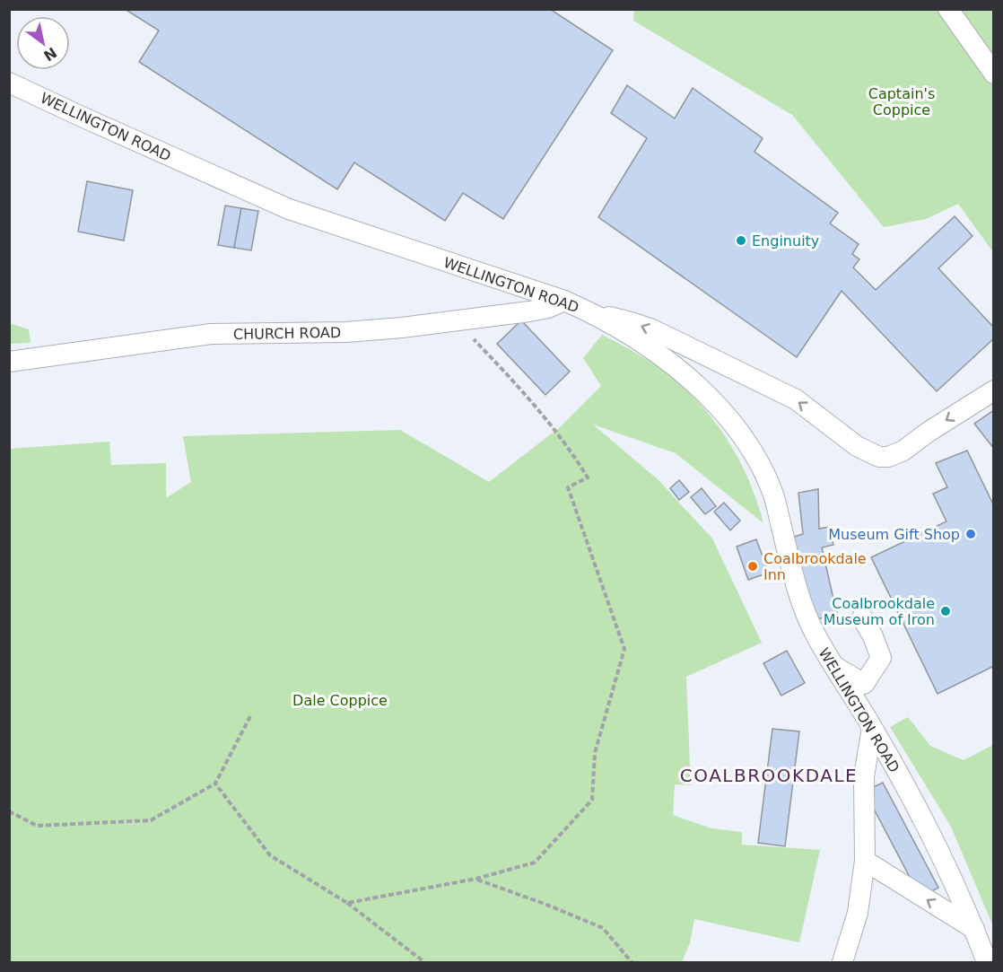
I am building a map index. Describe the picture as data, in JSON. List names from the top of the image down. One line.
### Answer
{"streets":{"street":["WELLINGTON ROAD","CHURCH ROAD"]},"crossings":[["WELLINGTON ROAD","CHURCH ROAD"]],"districts":["COALBROOKDALE"],"parks":["Captain's Coppice","Dale Coppice"],"places":["Enginuity","Museum Gift Shop","Coalbrookdale Inn","Coalbrookdale Museum of Iron"],"north":"bottom right"}
